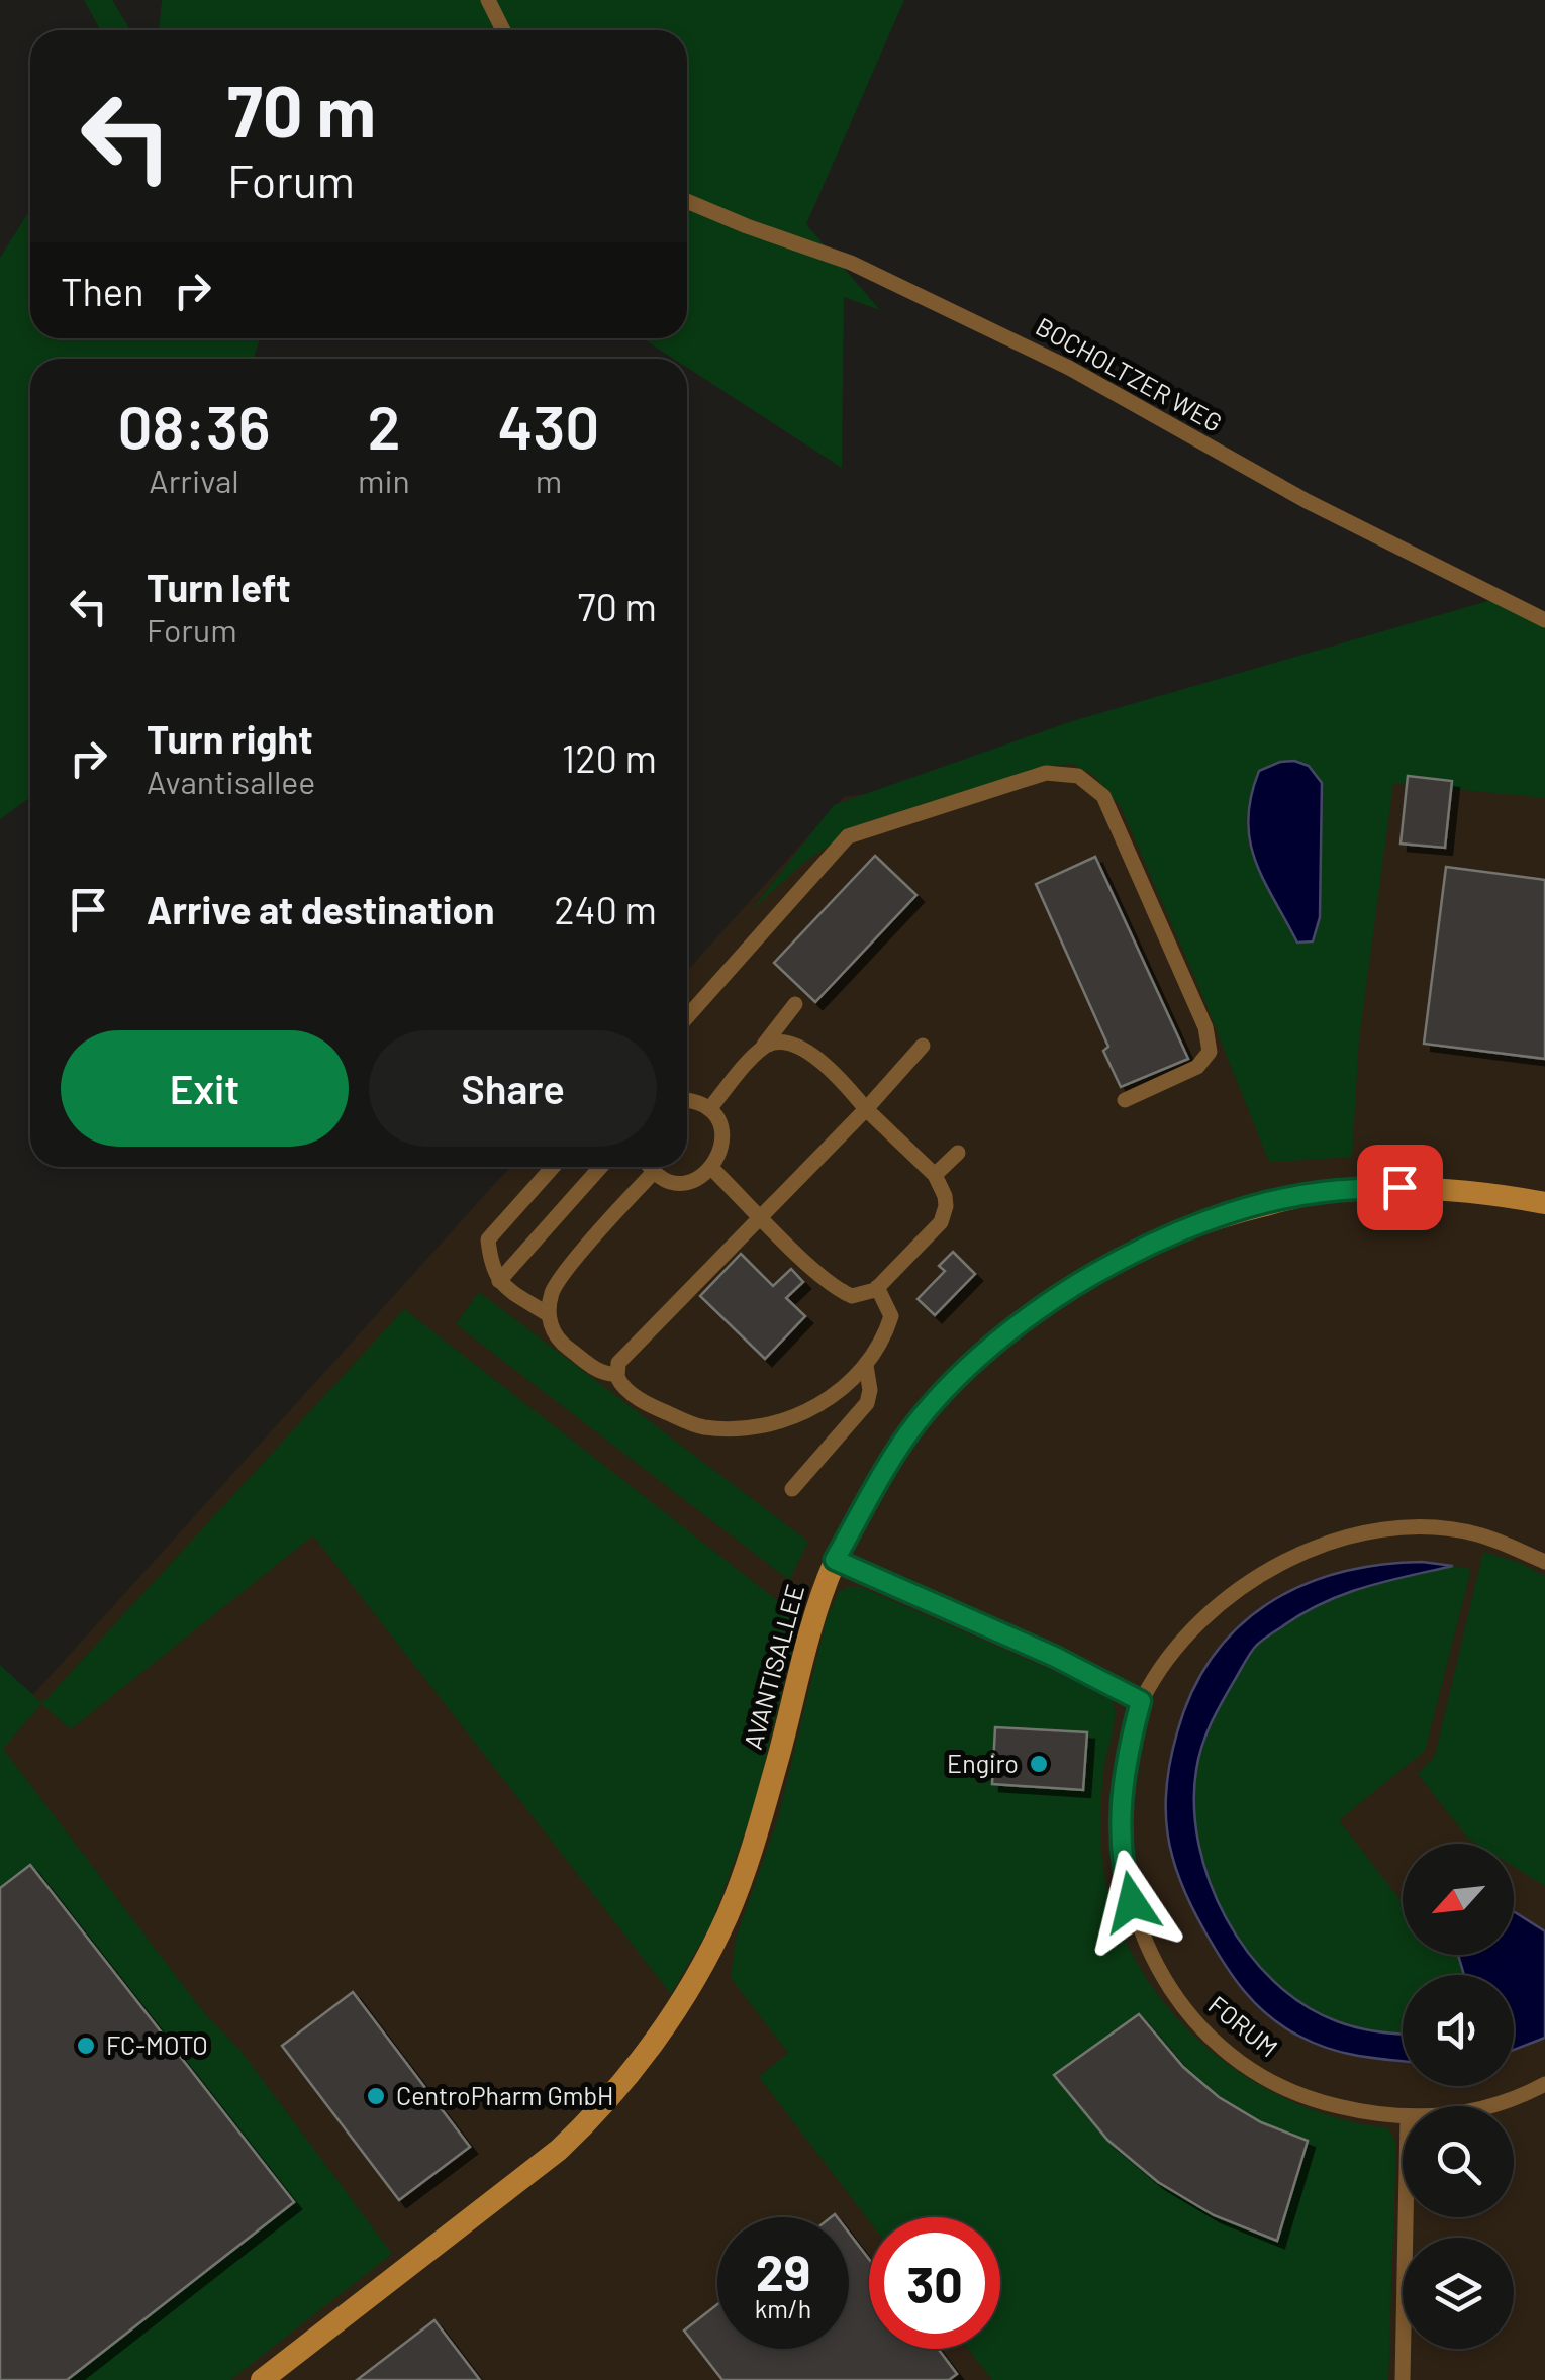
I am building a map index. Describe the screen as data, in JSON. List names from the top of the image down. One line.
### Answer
{"streets":{"street":["BOCHOLTZER WEG","AVANTISALLEE","FORUM"]},"places":["Engiro","FC-MOTO","CentroPharm GmbH"],"north":"bottom left","page":{"turn":["70 m","Forum"],"then":"Then","eta":["08:36","Arrival","2","min","430","m"],"list":[{"name":"Turn left","note":"Forum","value":"70 m"},{"name":"Turn right","note":"Avantisallee","value":"120 m"},{"name":"Arrive at destination","value":"240 m"}],"buttons":["Exit","Share"],"speed":"29 km/h","limit":"30"}}
